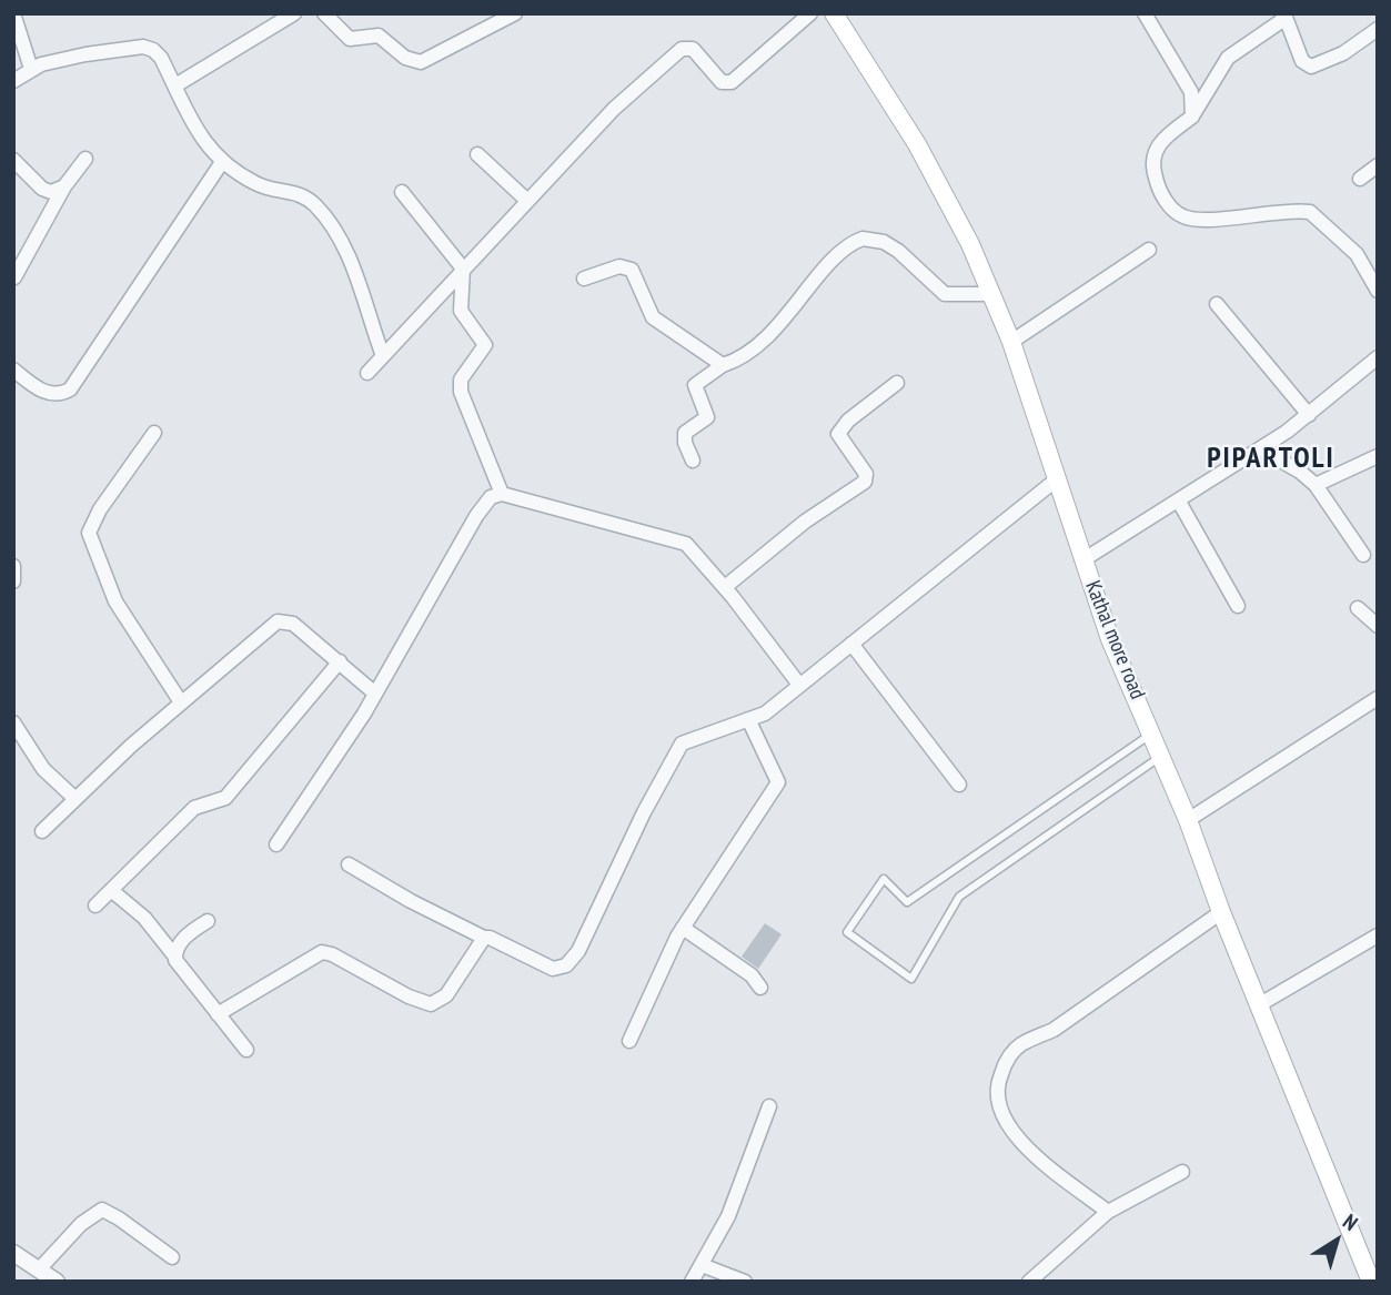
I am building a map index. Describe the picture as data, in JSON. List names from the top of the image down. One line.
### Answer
{"streets":{"main road":["Kathal more road"]},"districts":["PIPARTOLI"],"north":"top right"}
